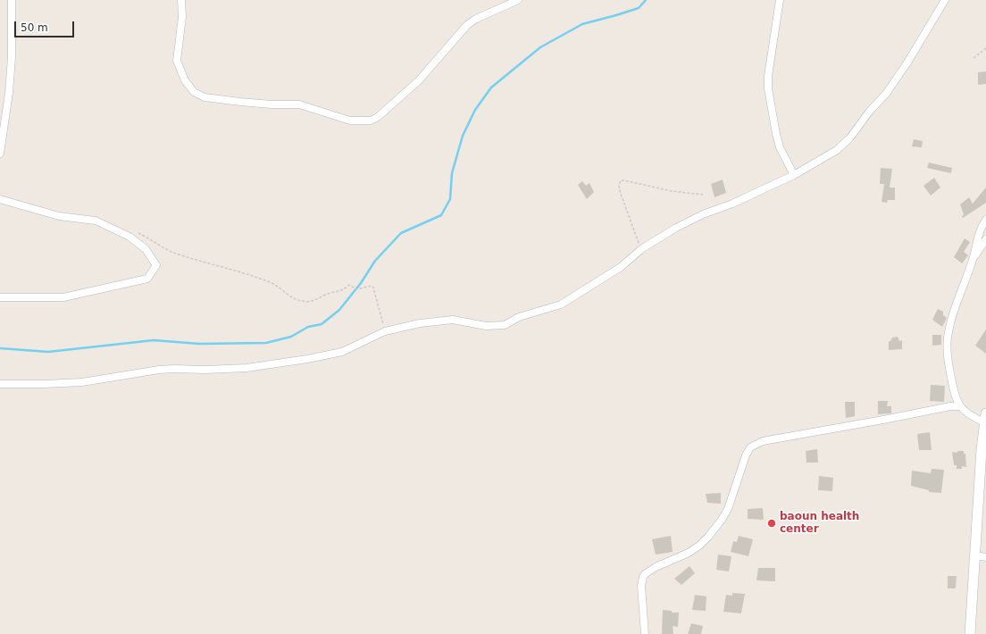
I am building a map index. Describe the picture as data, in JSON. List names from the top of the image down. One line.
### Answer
{"places":["baoun health center"],"scale_bar":"50 m"}
